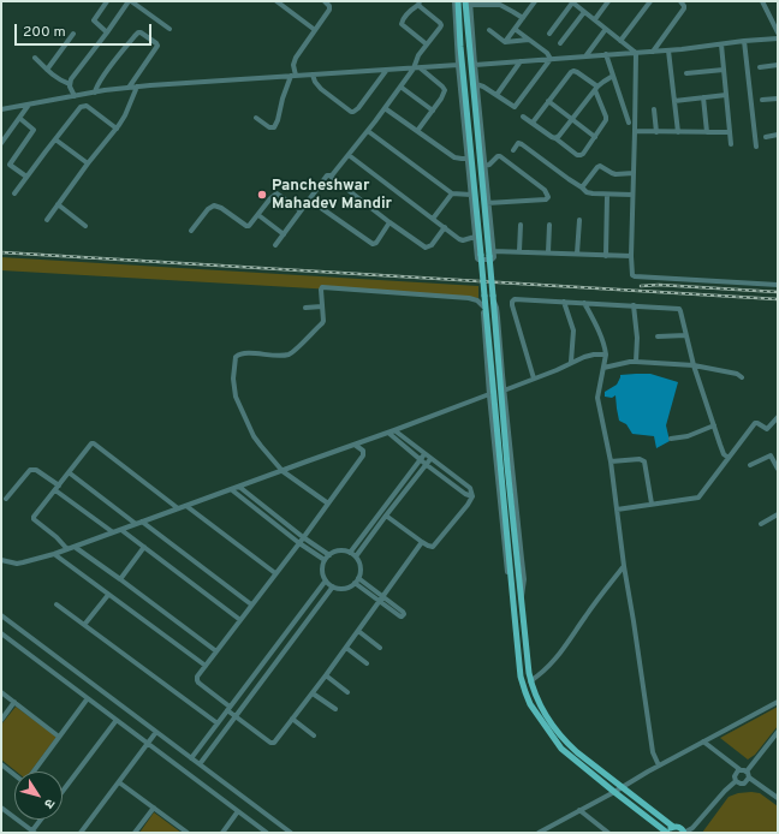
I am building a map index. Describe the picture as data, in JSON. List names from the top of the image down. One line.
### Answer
{"places":["Pancheshwar Mahadev Mandir"],"scale_bar":"200 m","north":"bottom right"}
